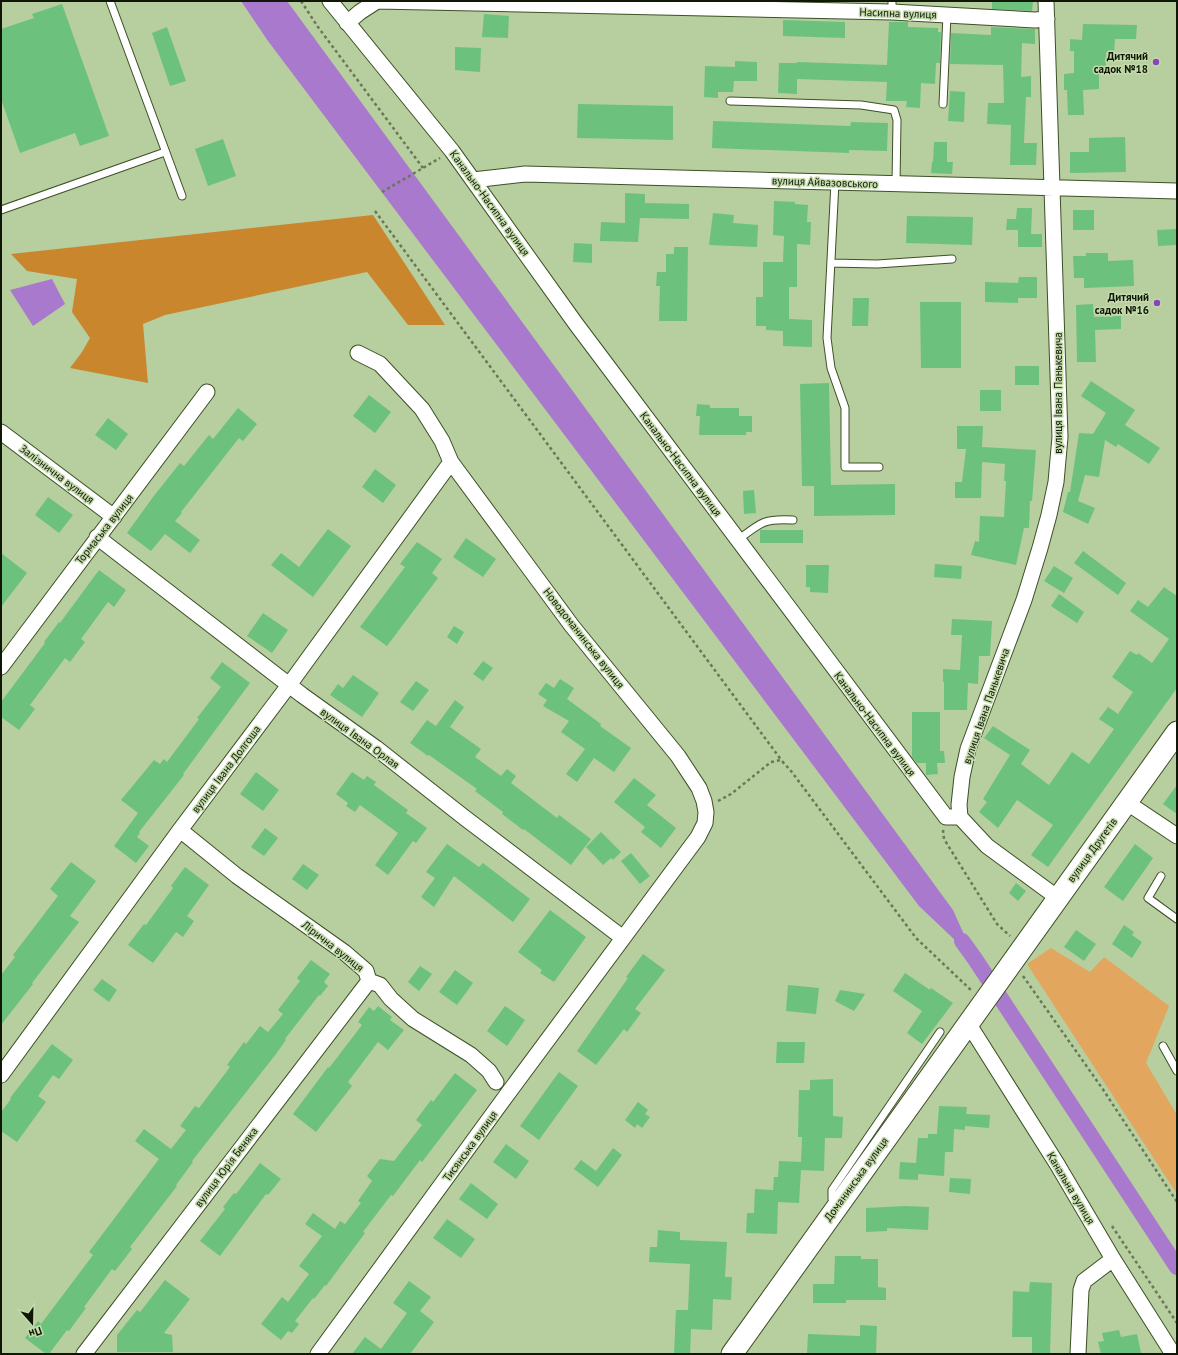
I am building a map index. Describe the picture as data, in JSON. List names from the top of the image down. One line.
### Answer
{"streets":{"main road":["вулиця Другетів","Доманинська вулиця"],"street":["Насипна вулиця","вулиця Айвазовського","Канально-Насипна вулиця","вулиця Івана Панькевича","Залізнична вулиця","Тормаська вулиця","Новодоманинська вулиця","вулиця Івана Орлая","вулиця Івана Долгоша","Лірична вулиця","Тисянська вулиця","вулиця Юрія Беняка","Канальна вулиця"]},"crossings":[["Насипна вулиця","Канально-Насипна вулиця"],["Насипна вулиця","вулиця Івана Панькевича"],["вулиця Айвазовського","Канально-Насипна вулиця"],["вулиця Айвазовського","вулиця Івана Панькевича"],["Канально-Насипна вулиця","вулиця Івана Панькевича"],["Канально-Насипна вулиця","вулиця Другетів"],["Залізнична вулиця","Тормаська вулиця"],["Тормаська вулиця","вулиця Івана Орлая"],["Новодоманинська вулиця","вулиця Івана Орлая"],["Новодоманинська вулиця","вулиця Івана Долгоша"],["Новодоманинська вулиця","Тисянська вулиця"],["вулиця Івана Орлая","вулиця Івана Долгоша"],["вулиця Івана Орлая","Тисянська вулиця"],["вулиця Івана Долгоша","Лірична вулиця"],["вулиця Другетів","Доманинська вулиця"],["Лірична вулиця","вулиця Юрія Беняка"],["Доманинська вулиця","Канальна вулиця"]],"places":["Дитячий садок №18","Дитячий садок №16"],"north":"bottom"}
